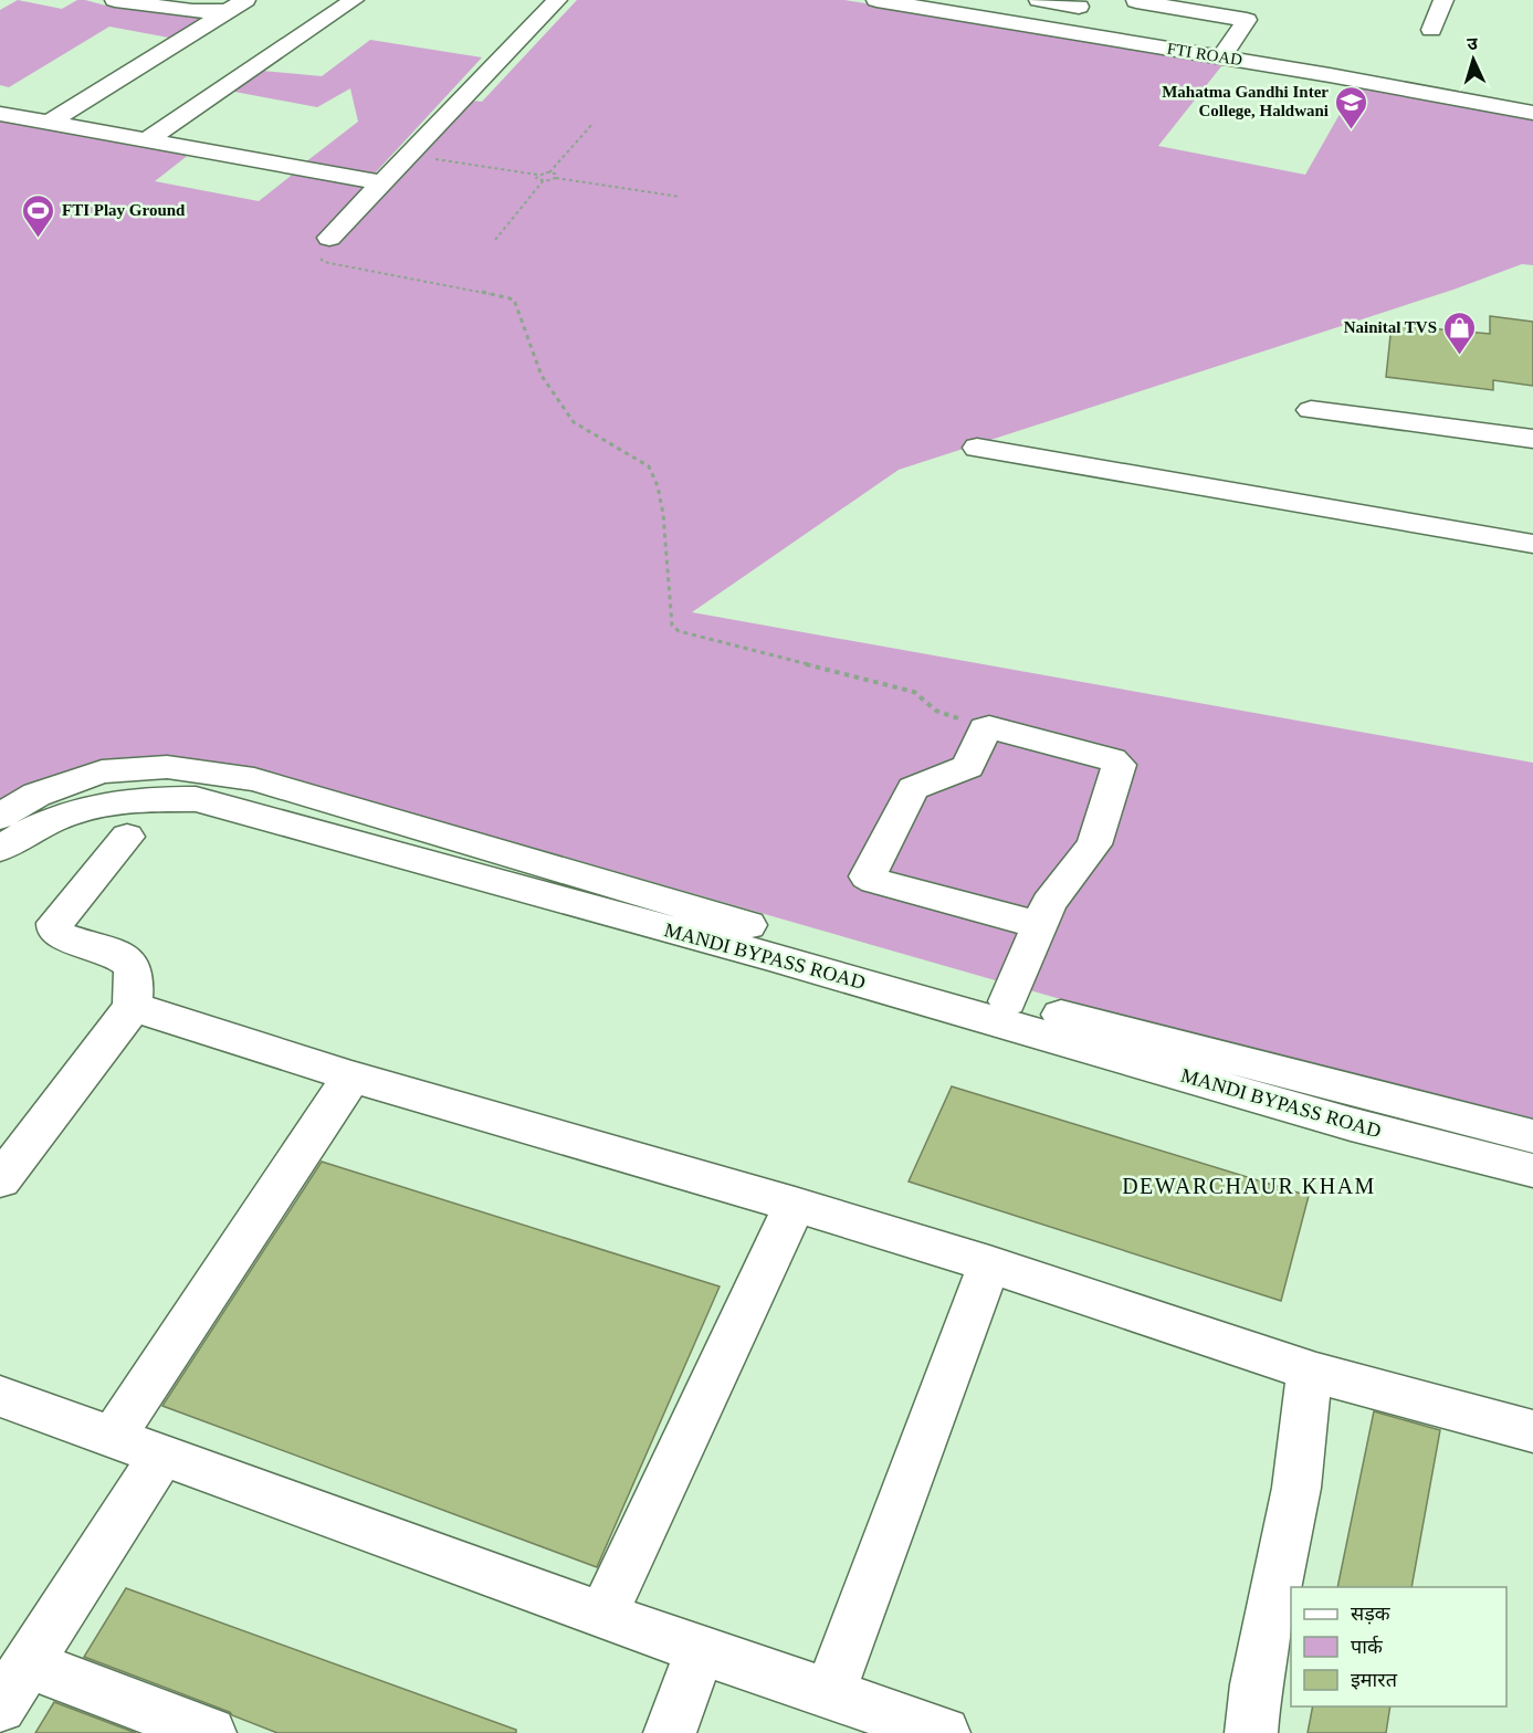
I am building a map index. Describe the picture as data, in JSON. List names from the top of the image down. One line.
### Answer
{"streets":{"street":["FTI ROAD","MANDI BYPASS ROAD"]},"districts":["DEWARCHAUR KHAM"],"places":{"school or university":["Mahatma Gandhi Inter College, Haldwani"],"sports":["FTI Play Ground"],"shop":["Nainital TVS"]},"legend":["सड़क","पार्क","इमारत"],"north":"top"}
